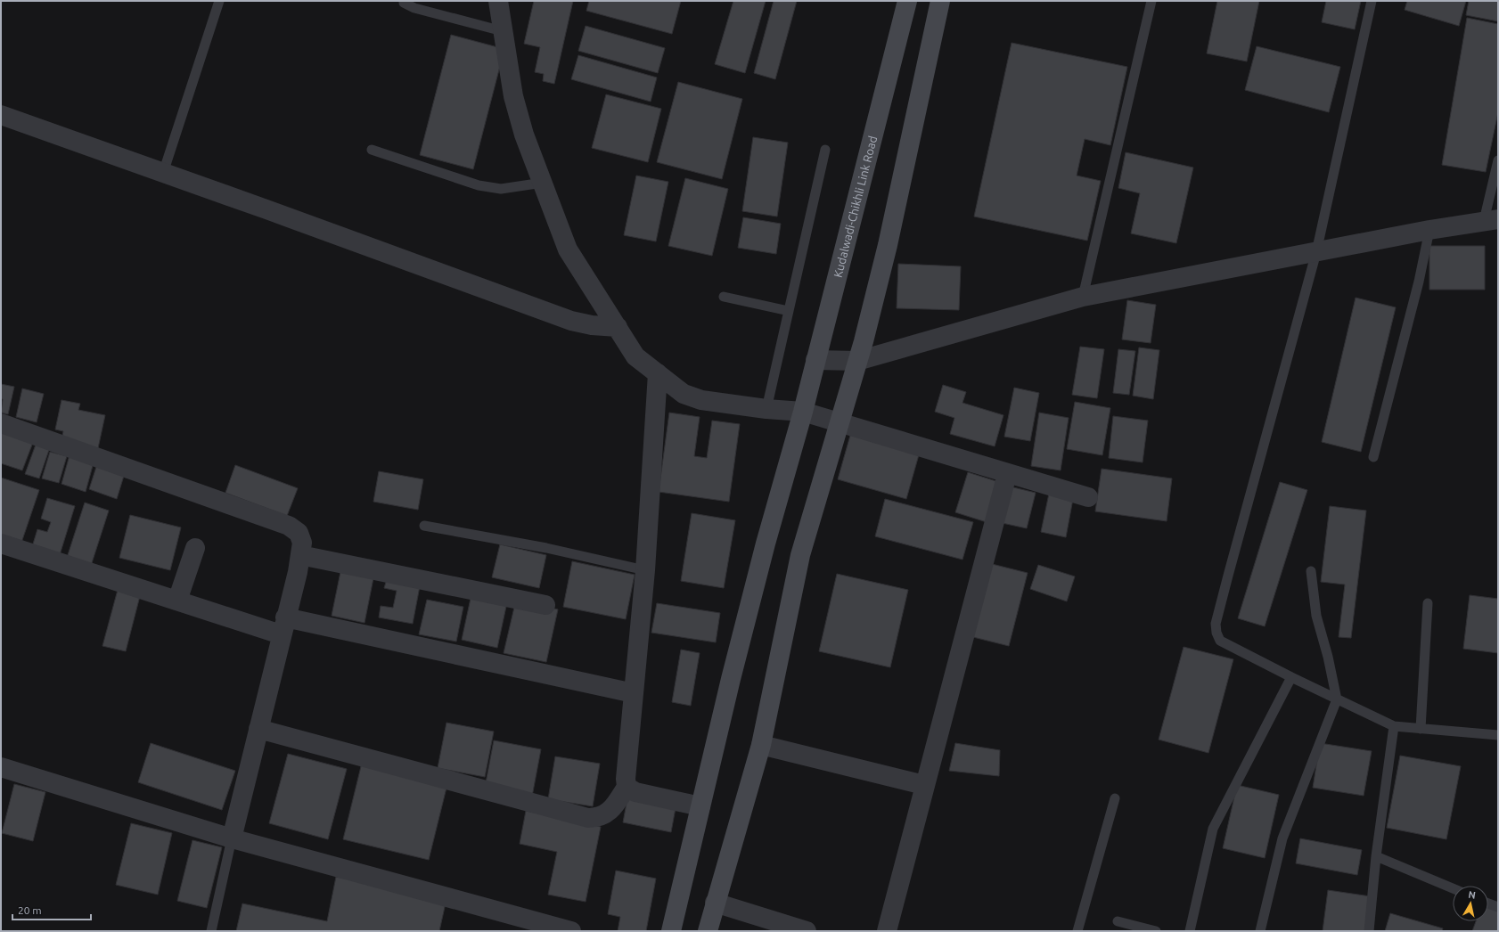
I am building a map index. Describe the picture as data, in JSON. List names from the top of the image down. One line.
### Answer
{"streets":{"main road":["Kudalwadi-Chikhli Link Road"]},"scale_bar":"20 m","north":"top"}
